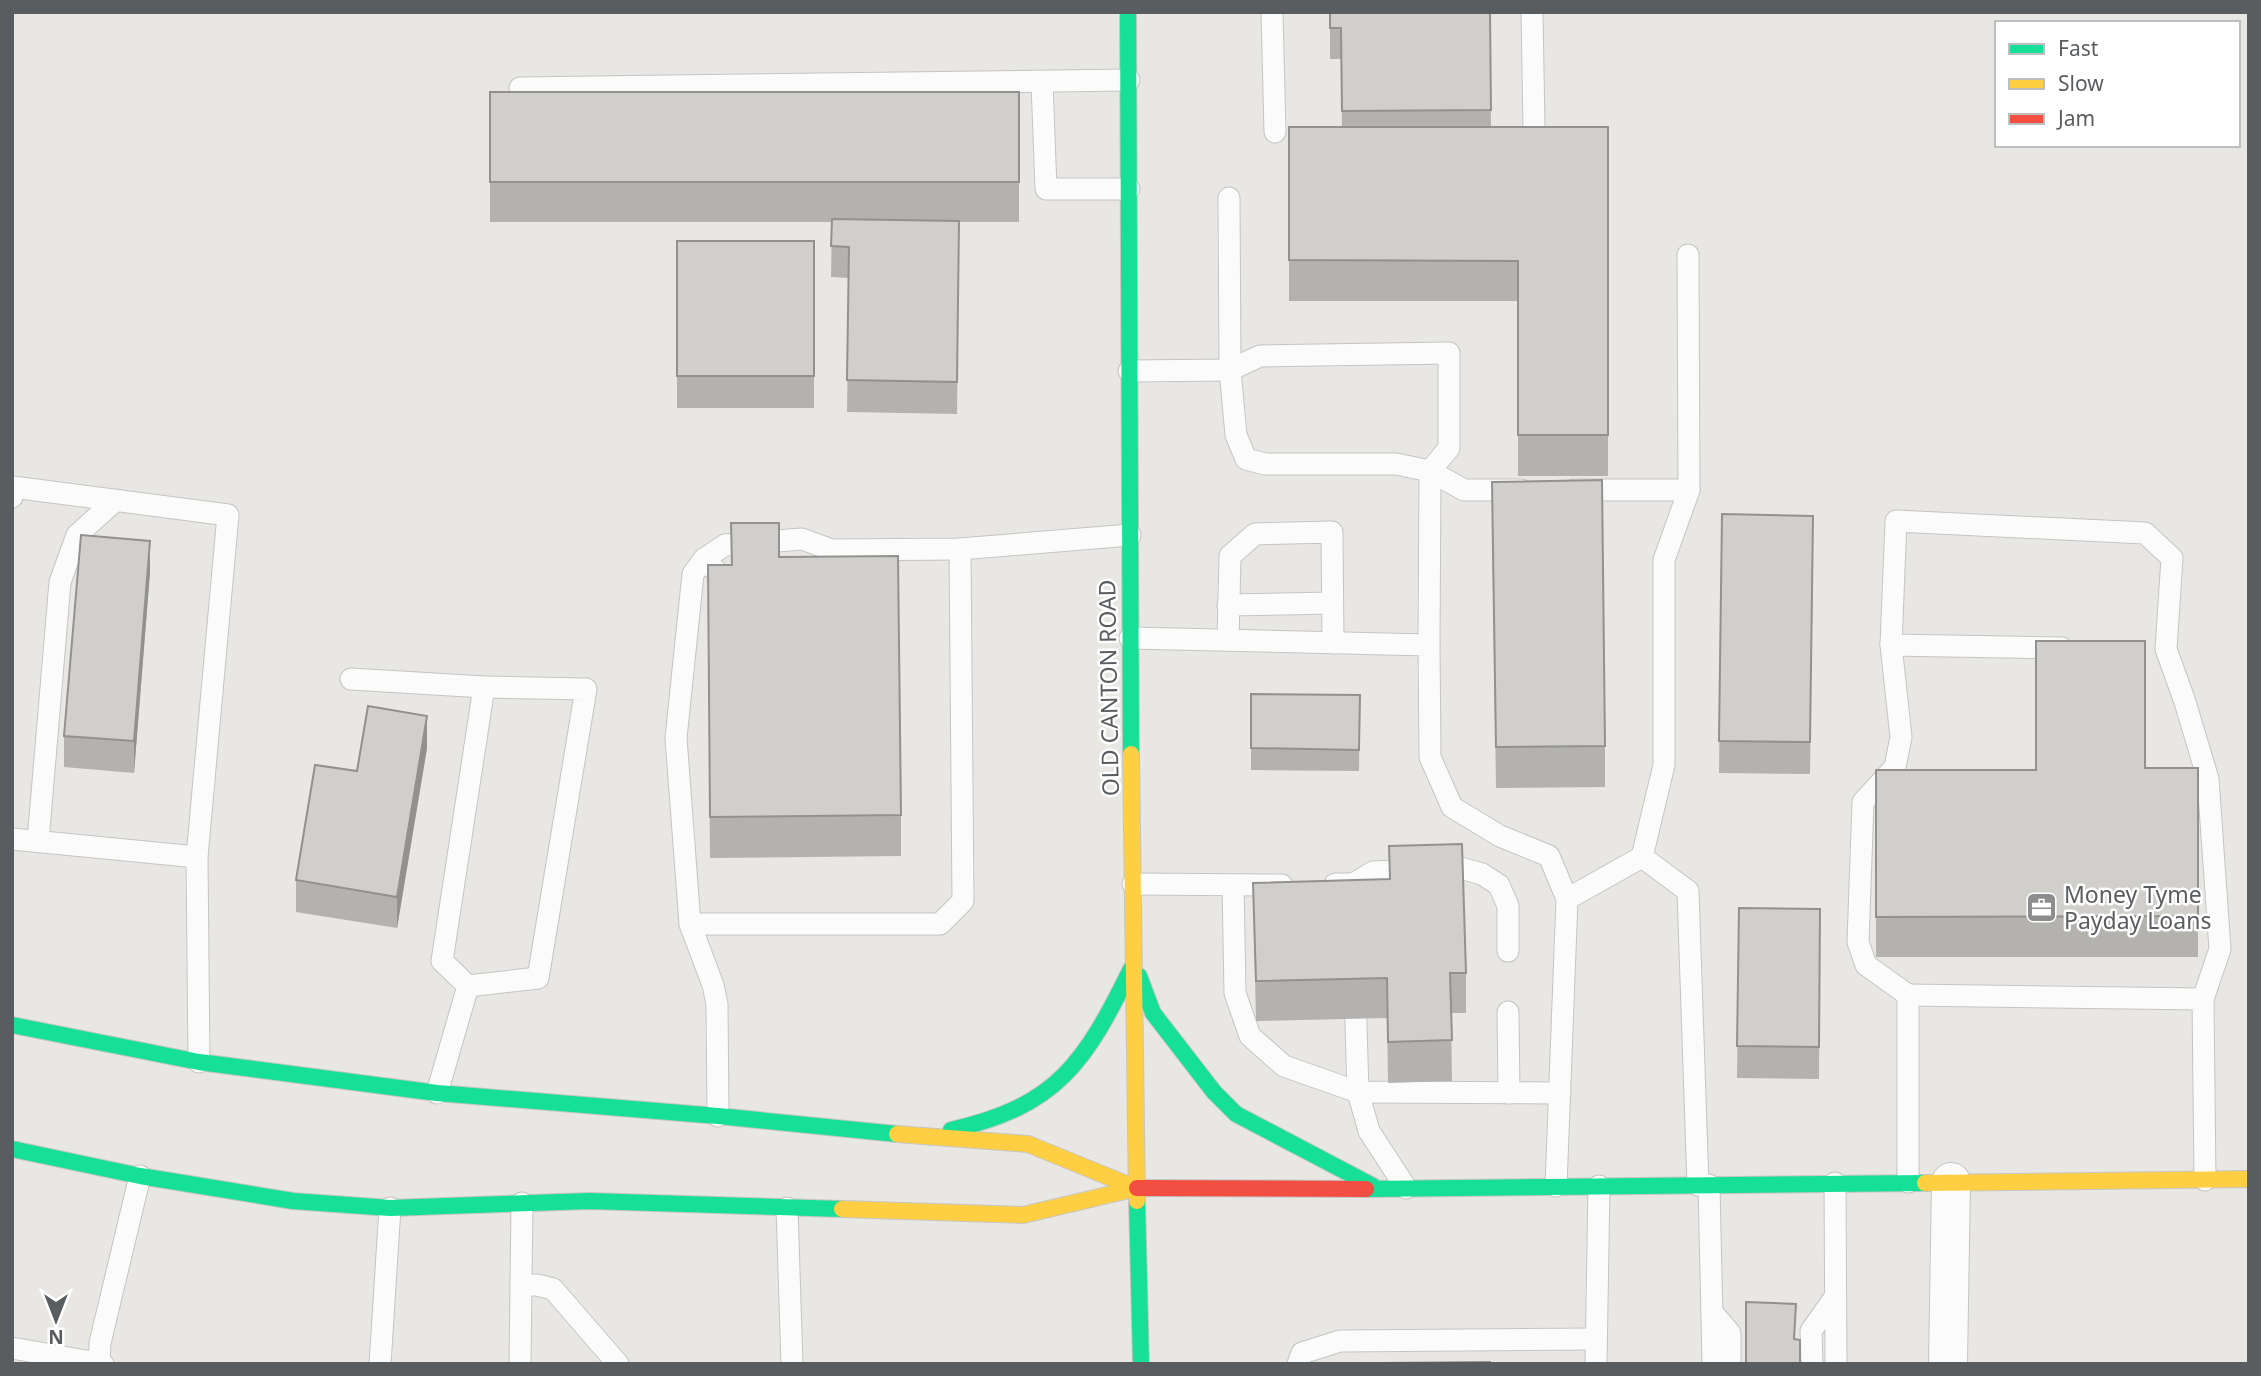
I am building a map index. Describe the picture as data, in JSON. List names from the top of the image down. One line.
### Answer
{"streets":{"main road":["OLD CANTON ROAD"]},"places":{"office":["Money Tyme Payday Loans"]},"legend":["Fast","Slow","Jam"],"north":"bottom"}
